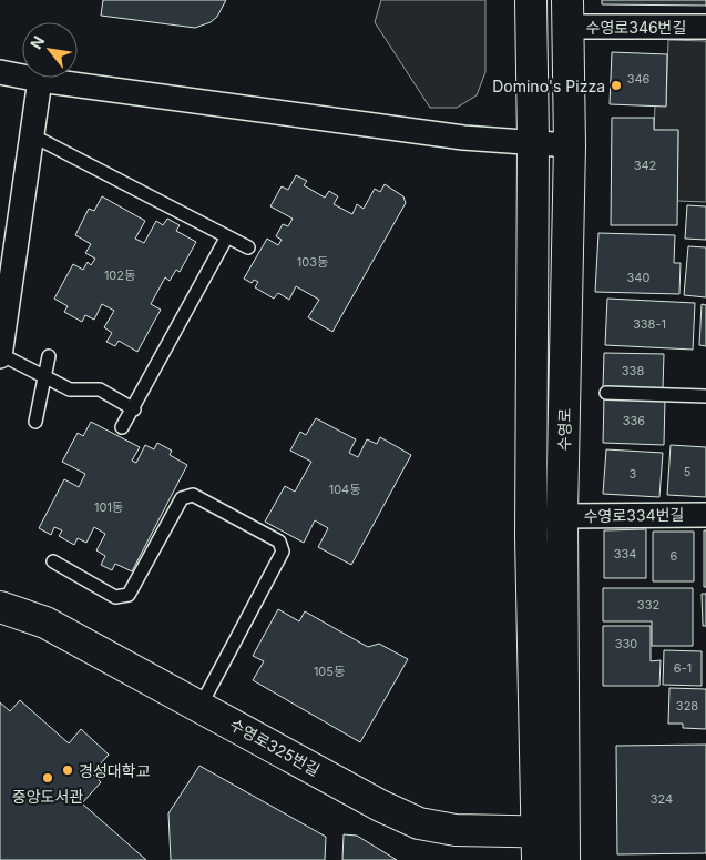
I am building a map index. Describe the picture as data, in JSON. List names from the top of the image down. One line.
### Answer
{"streets":{"main road":["수영로","수영로325번길"],"street":["수영로346번길","수영로334번길"]},"crossings":[["수영로346번길","수영로"],["수영로","수영로334번길"],["수영로","수영로325번길"]],"places":["Domino's Pizza","경성대학교","중앙도서관"],"house_numbers":["346","342","103동","102동","340","338-1","338","336","5","3","104동","101동","334","6","332","330","6-1","105동","328","324"],"north":"top left"}
